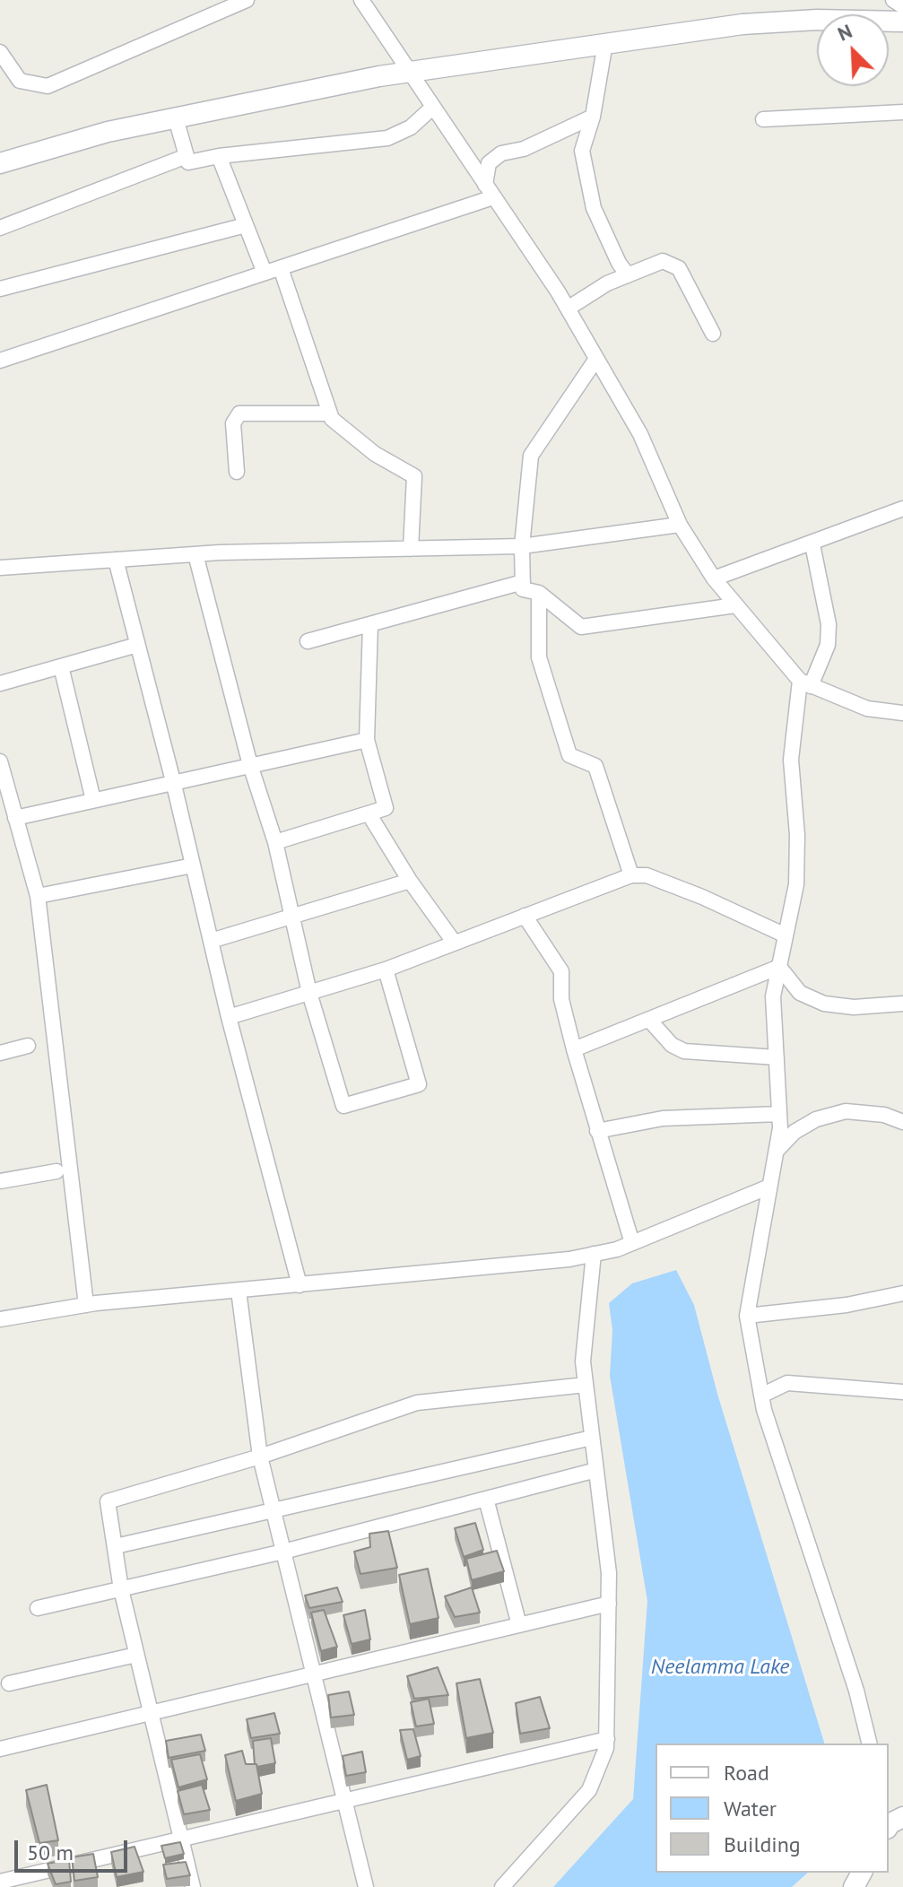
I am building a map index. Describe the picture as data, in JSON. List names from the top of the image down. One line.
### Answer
{"water":["Neelamma Lake"],"legend":["Road","Water","Building"],"scale_bar":"50 m","north":"top left"}
